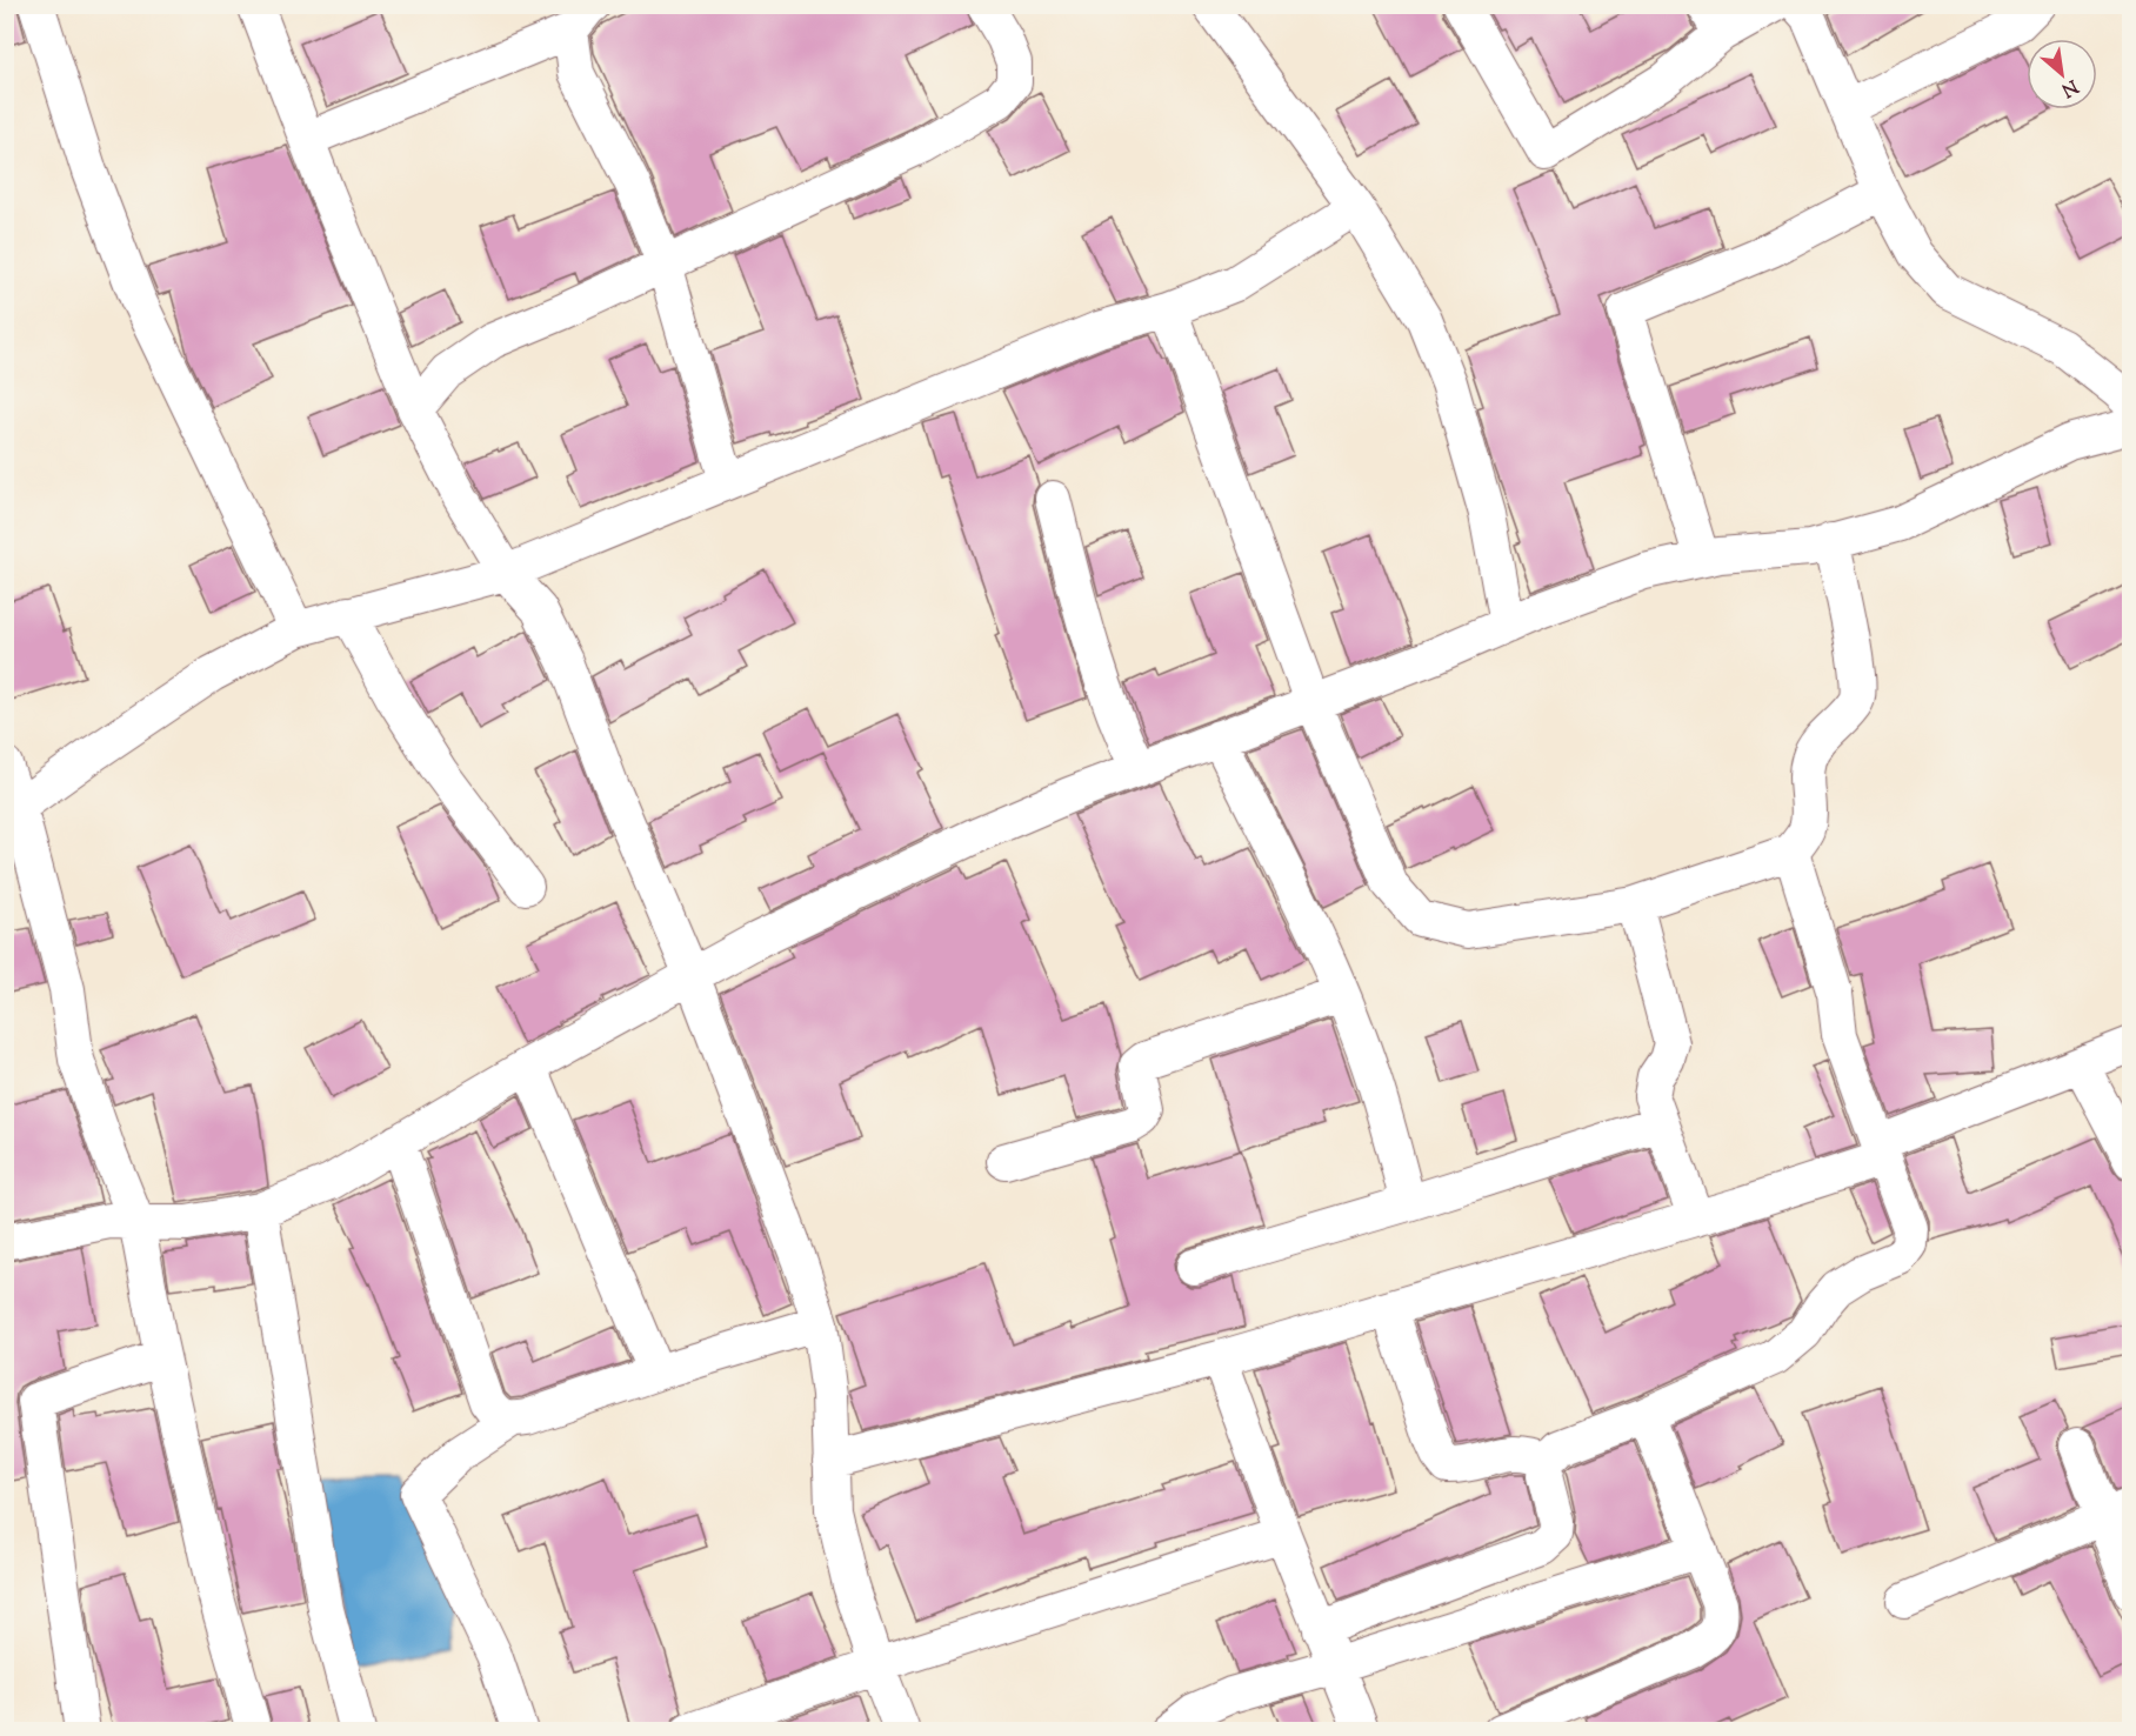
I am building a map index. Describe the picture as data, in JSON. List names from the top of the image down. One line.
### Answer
{"north":"bottom right"}
